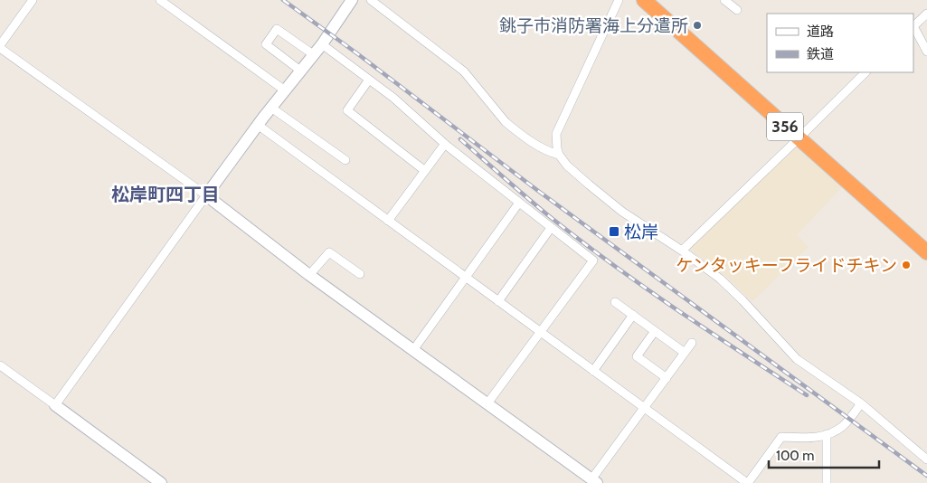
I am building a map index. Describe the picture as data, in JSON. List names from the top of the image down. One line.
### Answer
{"streets":{"highway":["356"]},"districts":["松岸町四丁目"],"places":{"other":["銚子市消防署海上分遣所","ケンタッキーフライドチキン"],"transit":["松岸"]},"legend":["道路","鉄道"],"scale_bar":"100 m"}
